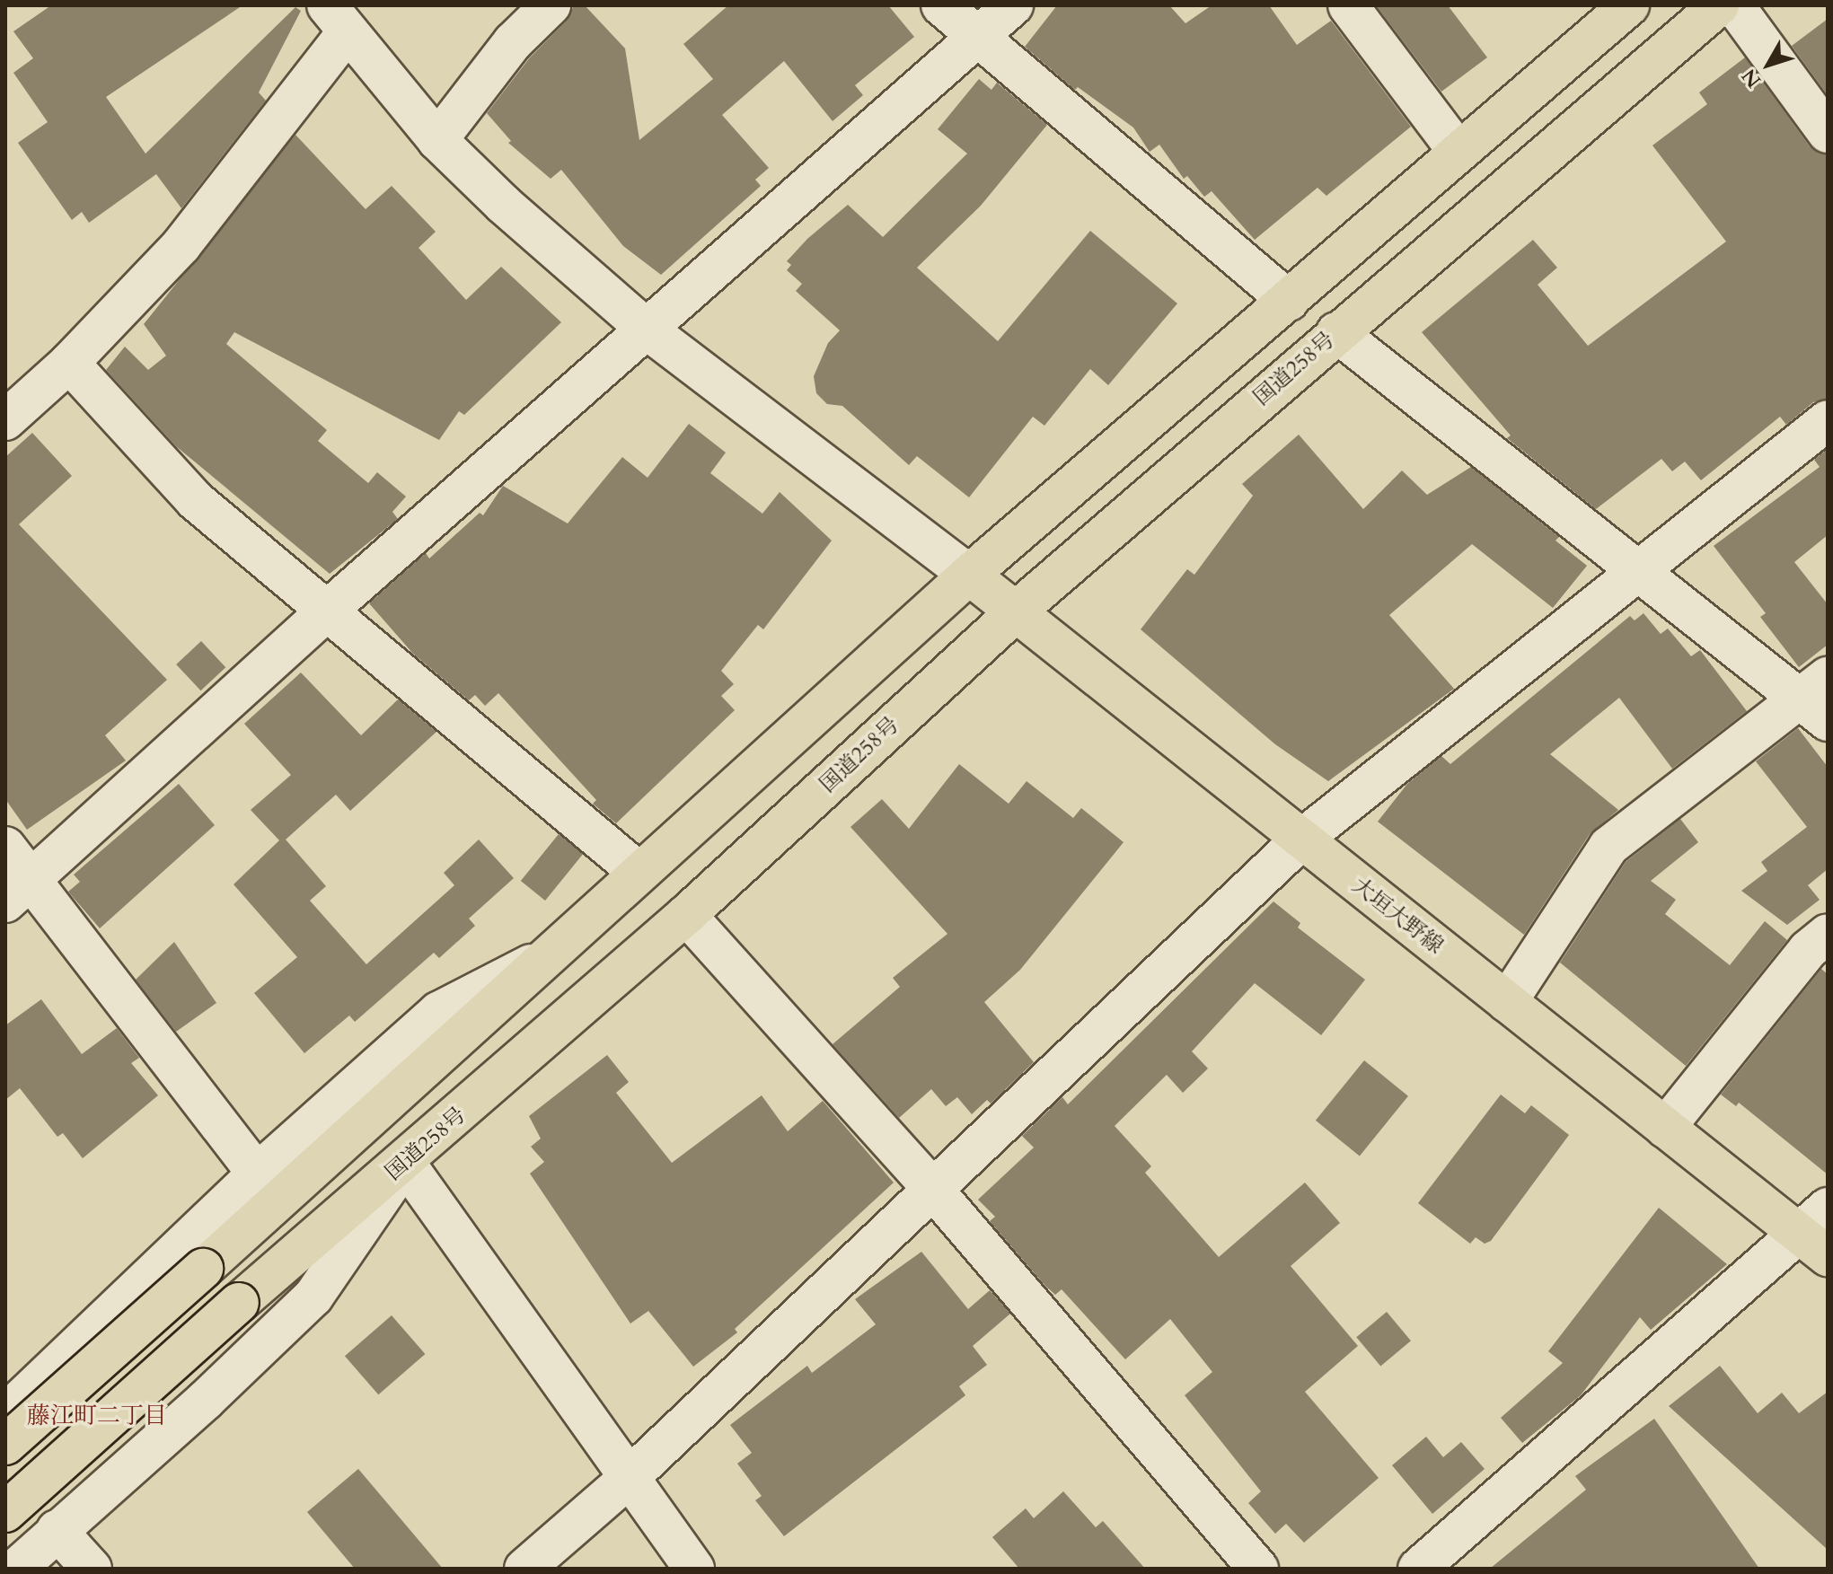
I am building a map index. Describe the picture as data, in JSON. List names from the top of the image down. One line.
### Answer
{"streets":{"main road":["国道258号","大垣大野線"]},"crossings":[["国道258号","大垣大野線"]],"districts":["藤江町二丁目"],"north":"bottom left"}
